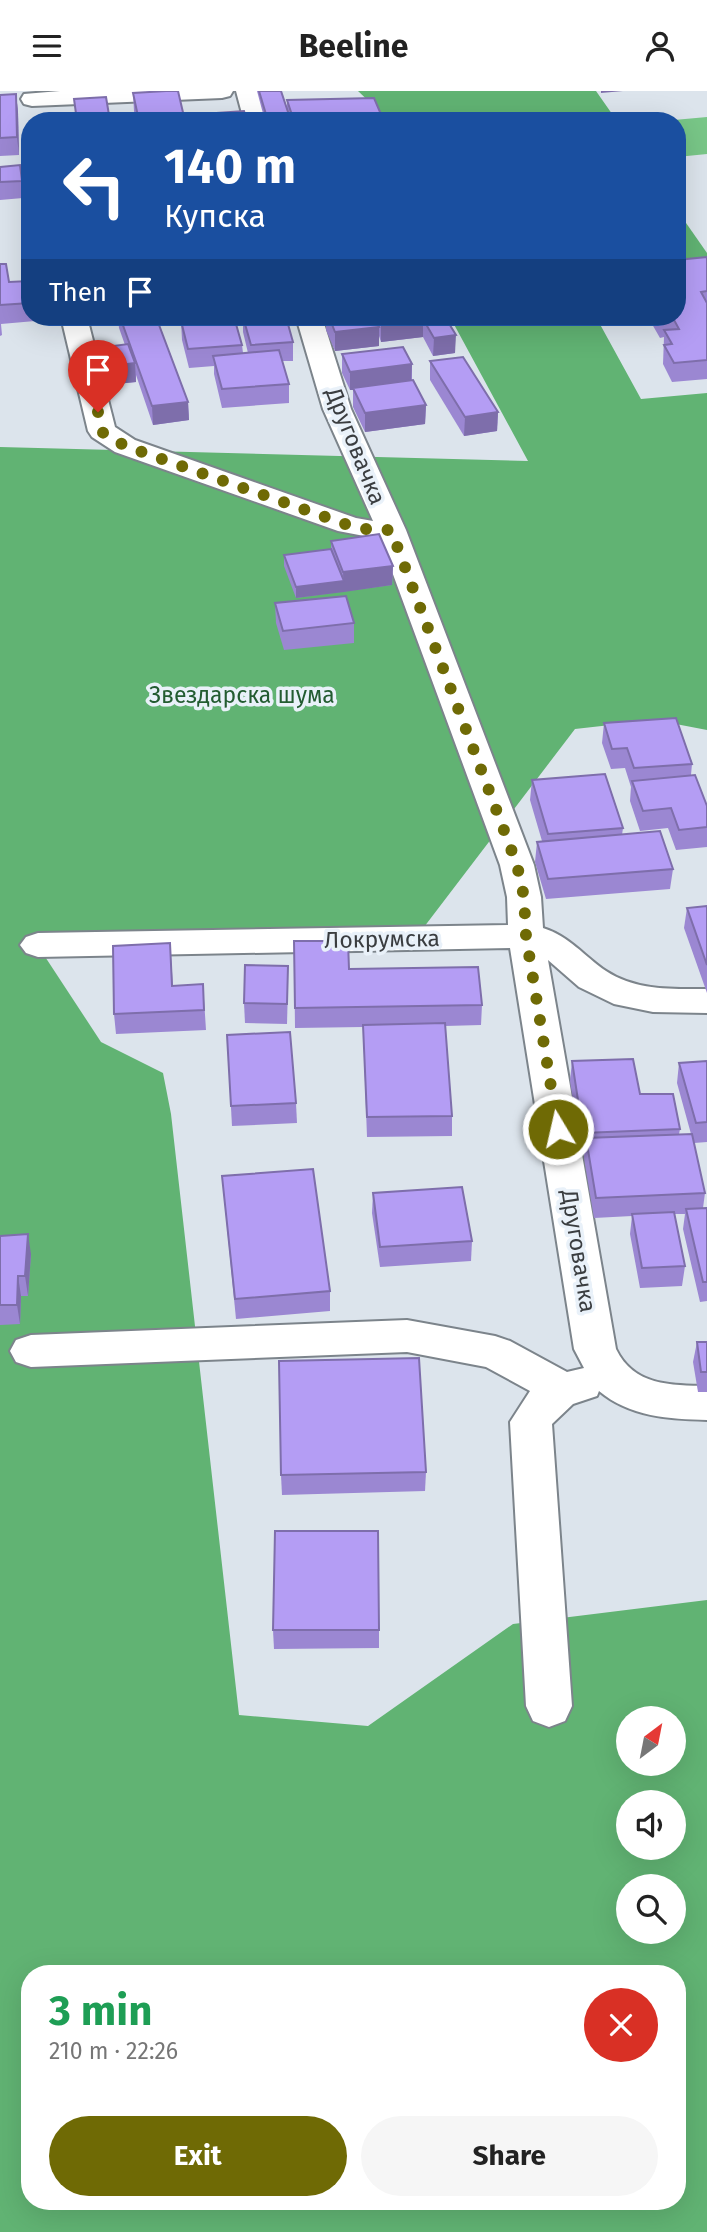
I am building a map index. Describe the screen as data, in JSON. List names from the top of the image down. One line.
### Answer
{"streets":{"street":["Друговачка","Локрумска"]},"crossings":[["Друговачка","Локрумска"]],"parks":["Звездарска шума"],"north":"top right","page":{"header":"Beeline","turn":["140 m","Купска"],"then":"Then","heading":["3 min","210 m · 22:26"],"buttons":["Exit","Share"]}}
